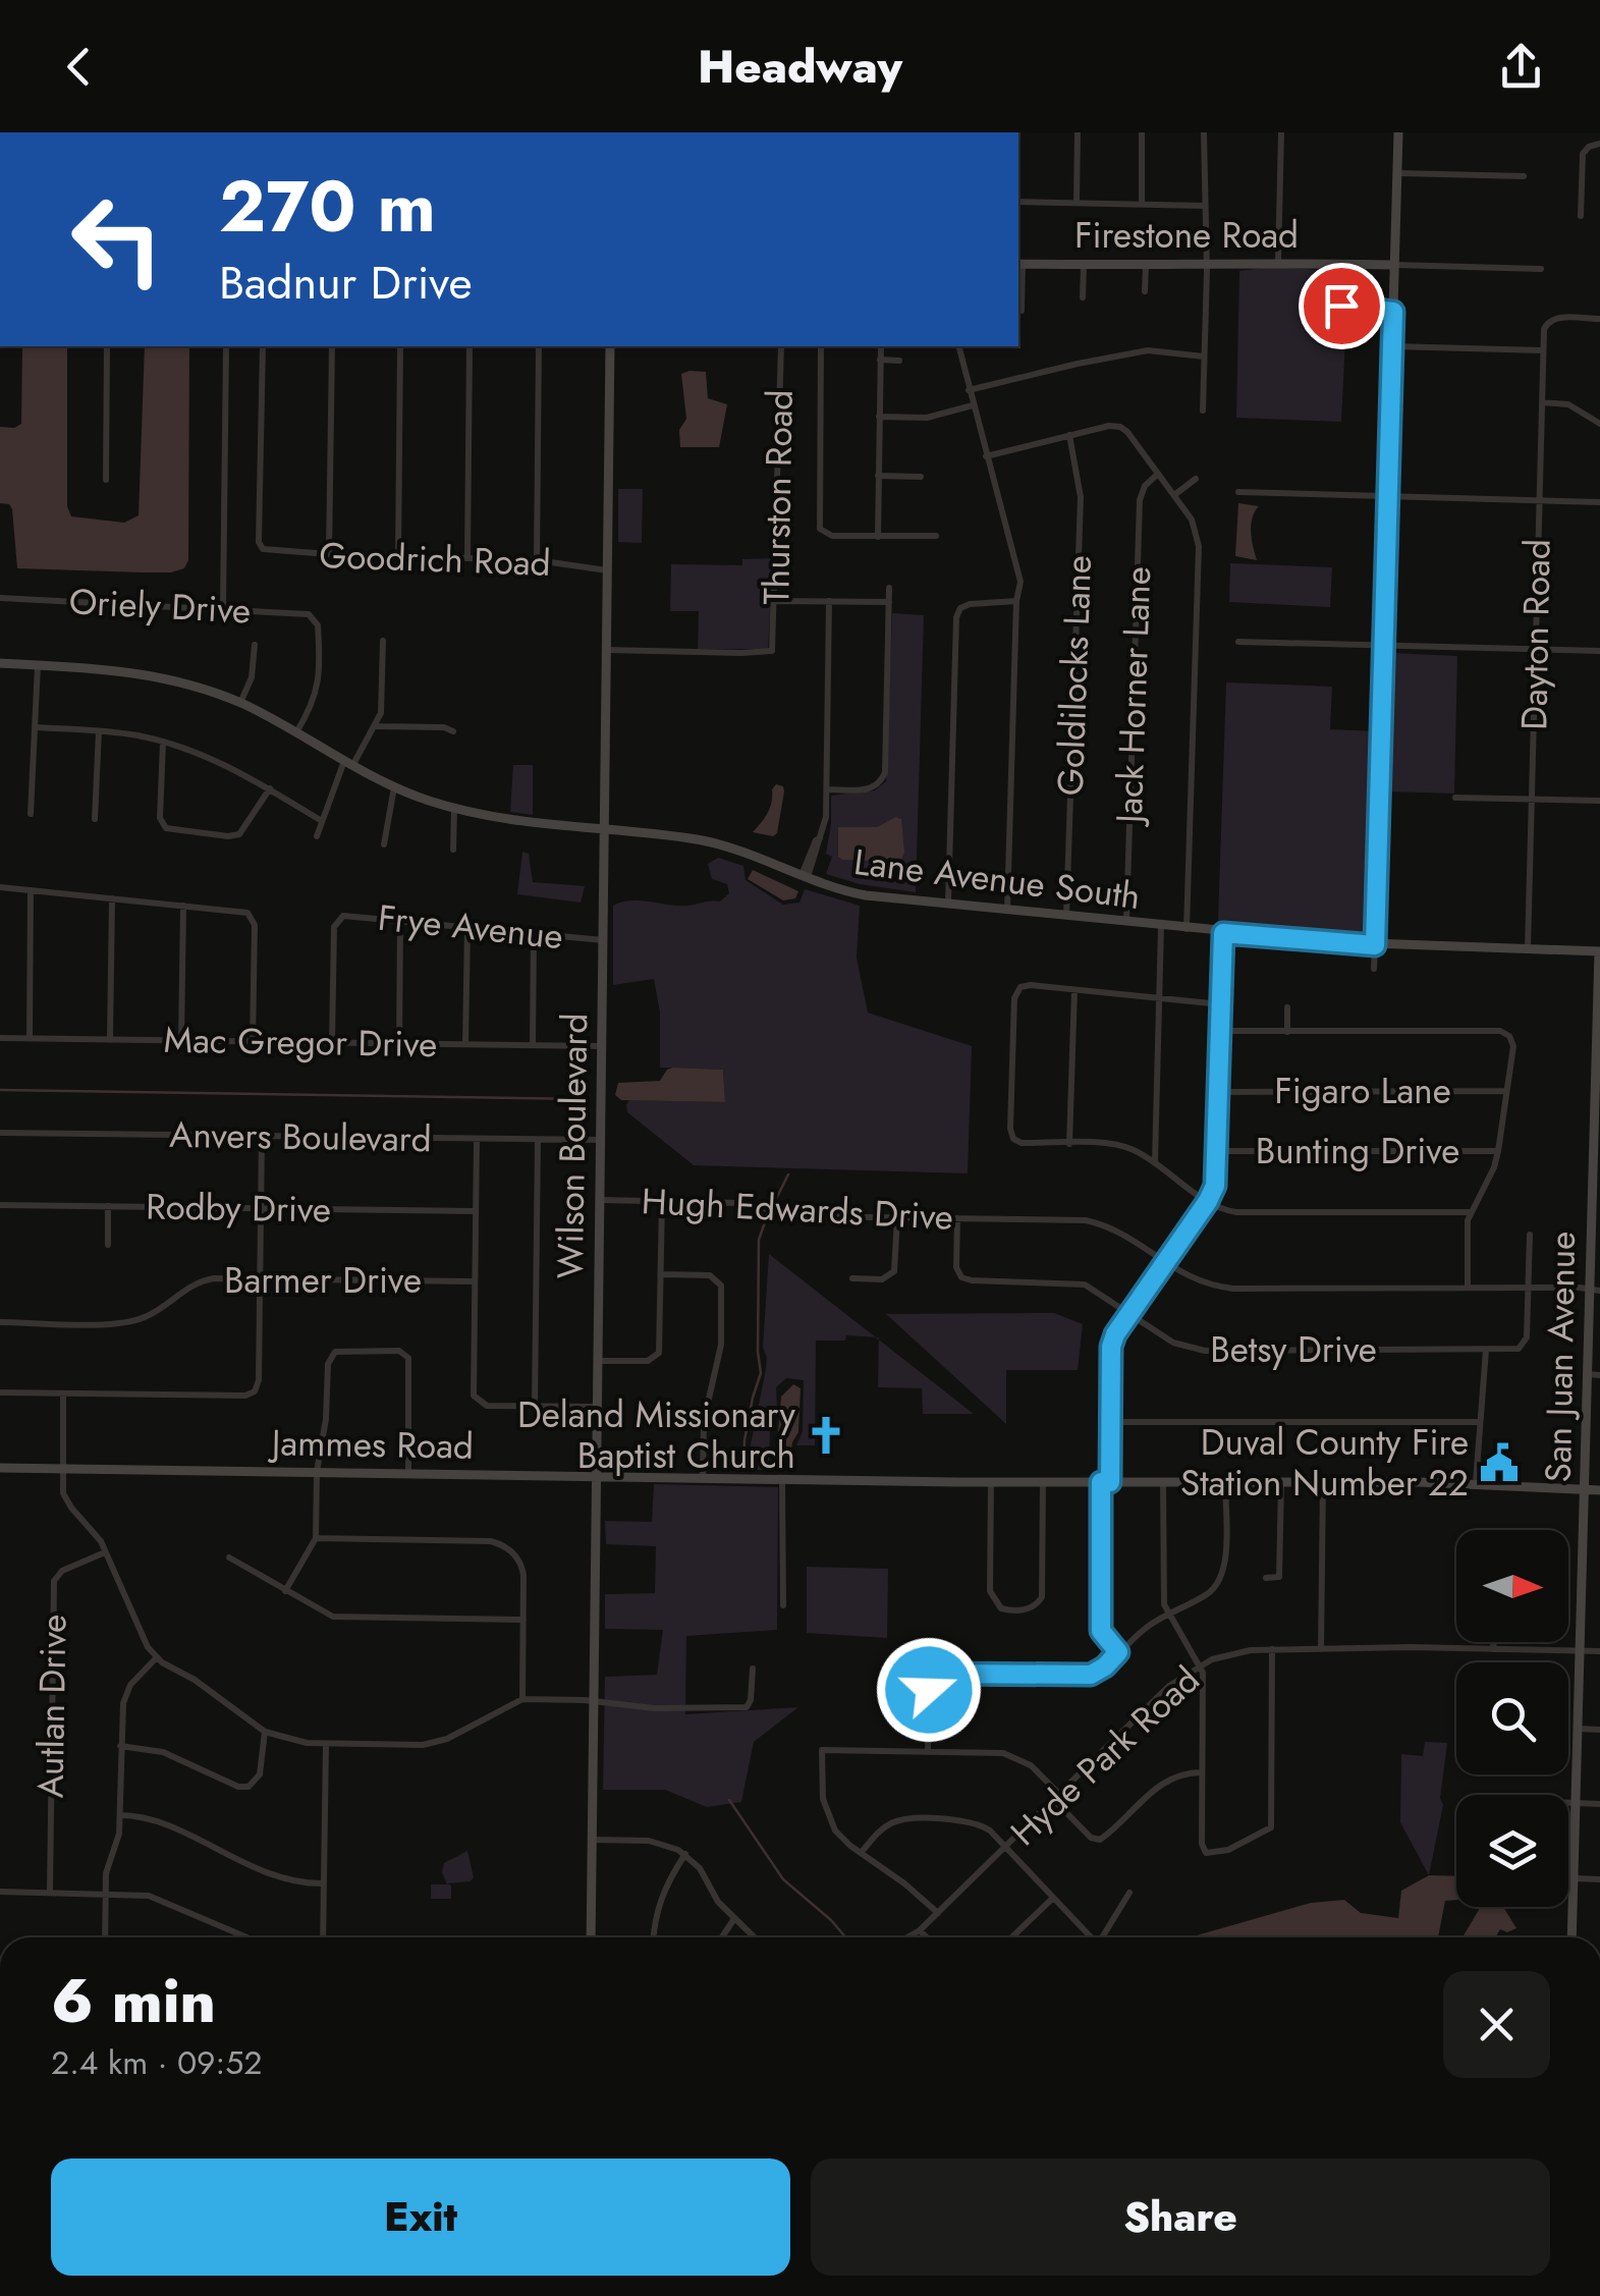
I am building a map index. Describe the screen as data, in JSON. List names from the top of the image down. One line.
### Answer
{"streets":{"main road":["Firestone Road","Lane Avenue South","Wilson Boulevard","San Juan Avenue","Jammes Road"],"street":["Thurston Road","Goodrich Road","Oriely Drive","Dayton Road","Goldilocks Lane","Jack Horner Lane","Frye Avenue","Mac Gregor Drive","Figaro Lane","Anvers Boulevard","Bunting Drive","Rodby Drive","Hugh Edwards Drive","Barmer Drive","Betsy Drive","Autlan Drive","Hyde Park Road"]},"crossings":[["Thurston Road","Wilson Boulevard"],["Goodrich Road","Wilson Boulevard"],["Oriely Drive","Lane Avenue South"],["Dayton Road","Lane Avenue South"],["Goldilocks Lane","Lane Avenue South"],["Jack Horner Lane","Lane Avenue South"],["Lane Avenue South","Wilson Boulevard"],["Lane Avenue South","San Juan Avenue"],["Frye Avenue","Mac Gregor Drive"],["Frye Avenue","Wilson Boulevard"],["Mac Gregor Drive","Wilson Boulevard"],["Anvers Boulevard","Wilson Boulevard"],["Wilson Boulevard","Hugh Edwards Drive"],["Wilson Boulevard","Jammes Road"],["Hugh Edwards Drive","Betsy Drive"],["Hugh Edwards Drive","San Juan Avenue"],["San Juan Avenue","Jammes Road"],["San Juan Avenue","Hyde Park Road"]],"places":{"church":["Deland Missionary Baptist Church"],"public building":["Duval County Fire Station Number 22"]},"north":"right","page":{"header":"Headway","turn":["270 m","Badnur Drive"],"heading":["6 min","2.4 km · 09:52"],"buttons":["Exit","Share"]}}
